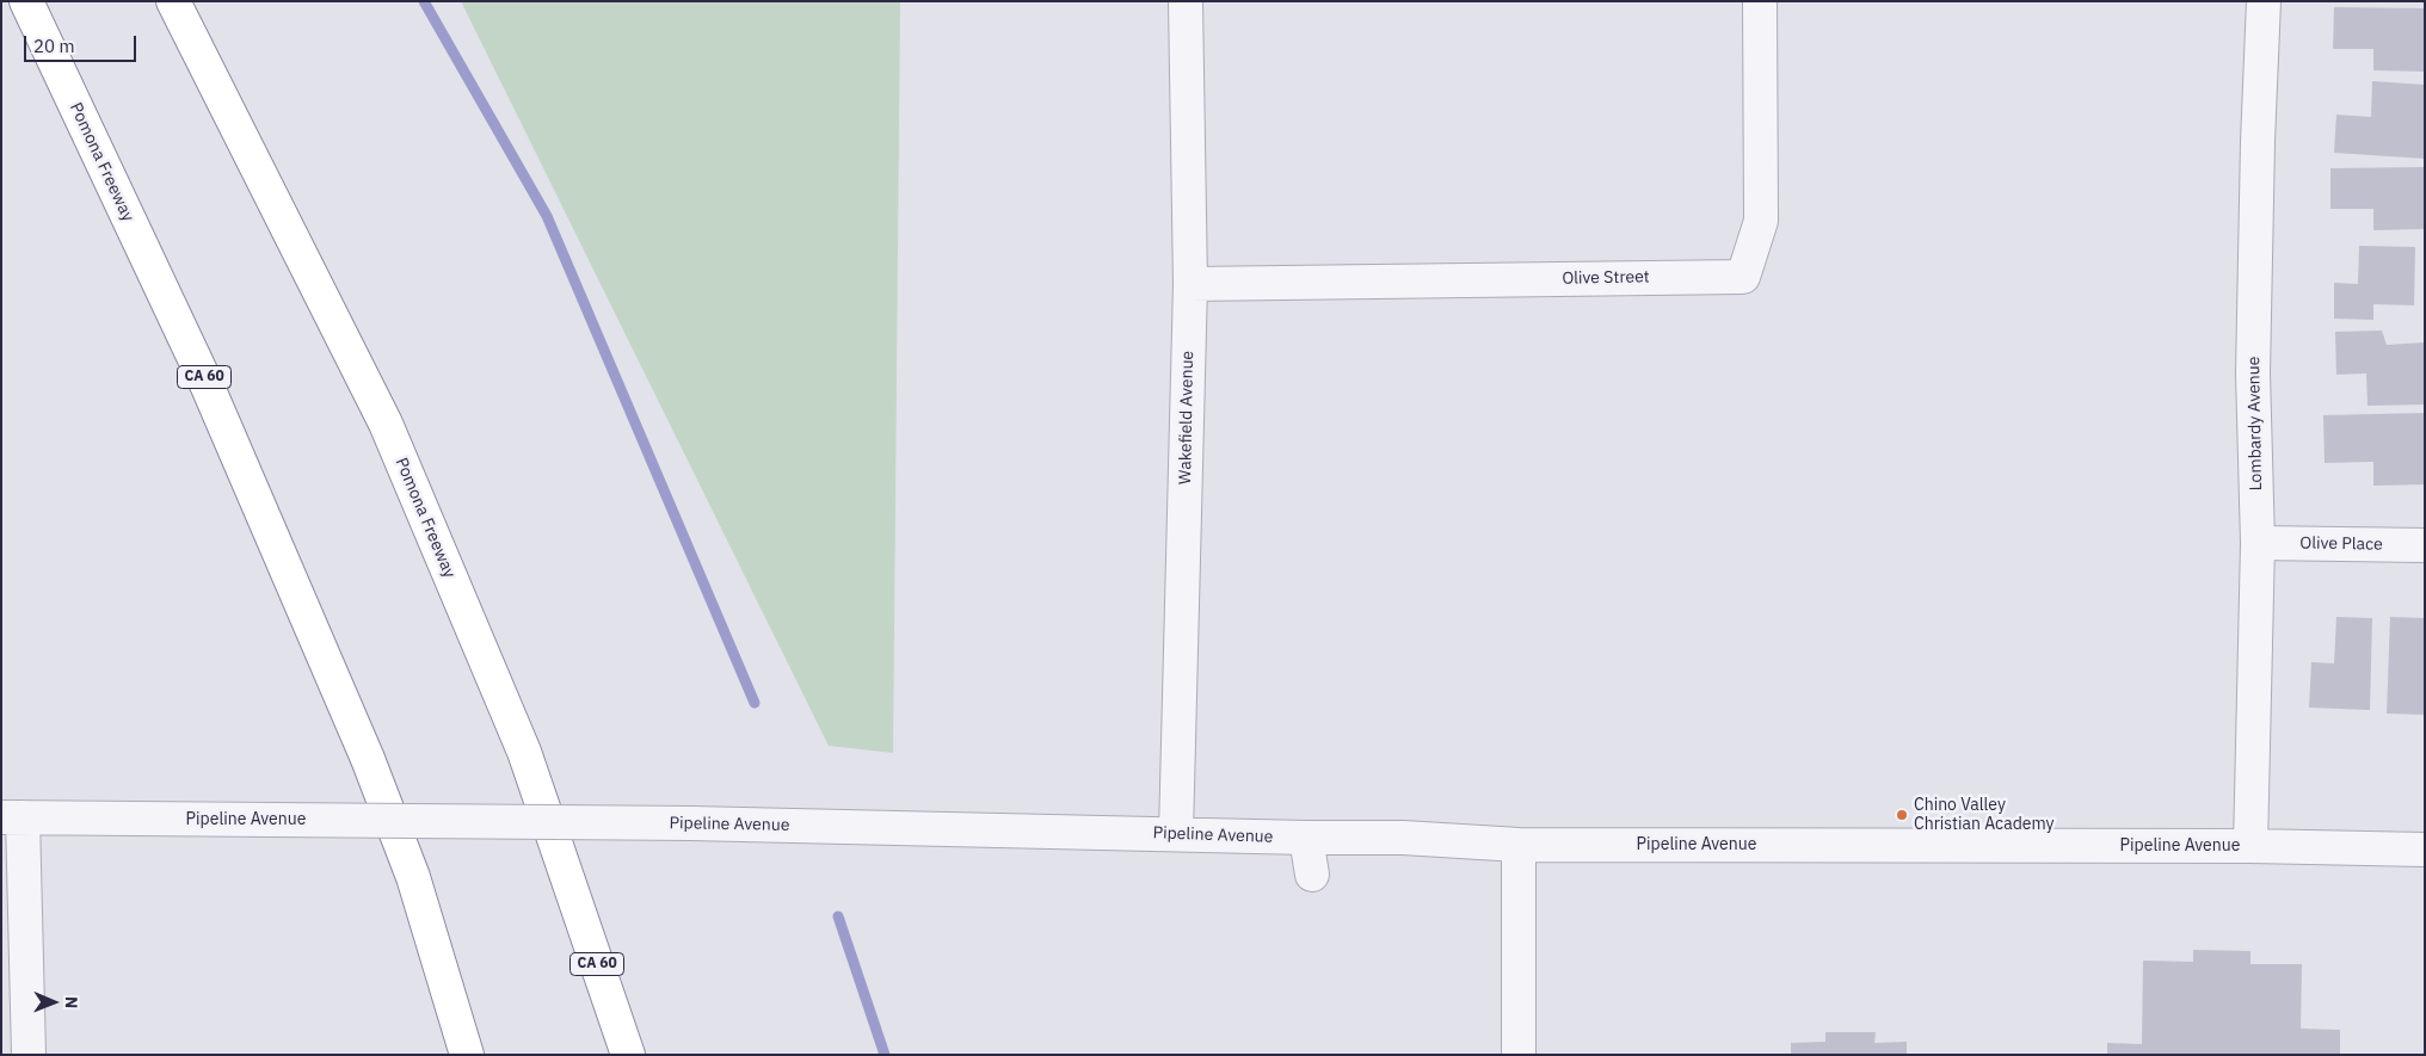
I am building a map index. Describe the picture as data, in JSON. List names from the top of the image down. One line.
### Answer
{"streets":{"highway":["Pomona Freeway","CA 60"],"street":["Olive Street","Wakefield Avenue","Lombardy Avenue","Olive Place","Pipeline Avenue"]},"crossings":[["Olive Street","Wakefield Avenue"],["Wakefield Avenue","Pipeline Avenue"],["Lombardy Avenue","Olive Place"],["Lombardy Avenue","Pipeline Avenue"]],"places":["Chino Valley Christian Academy"],"scale_bar":"20 m","north":"right"}
